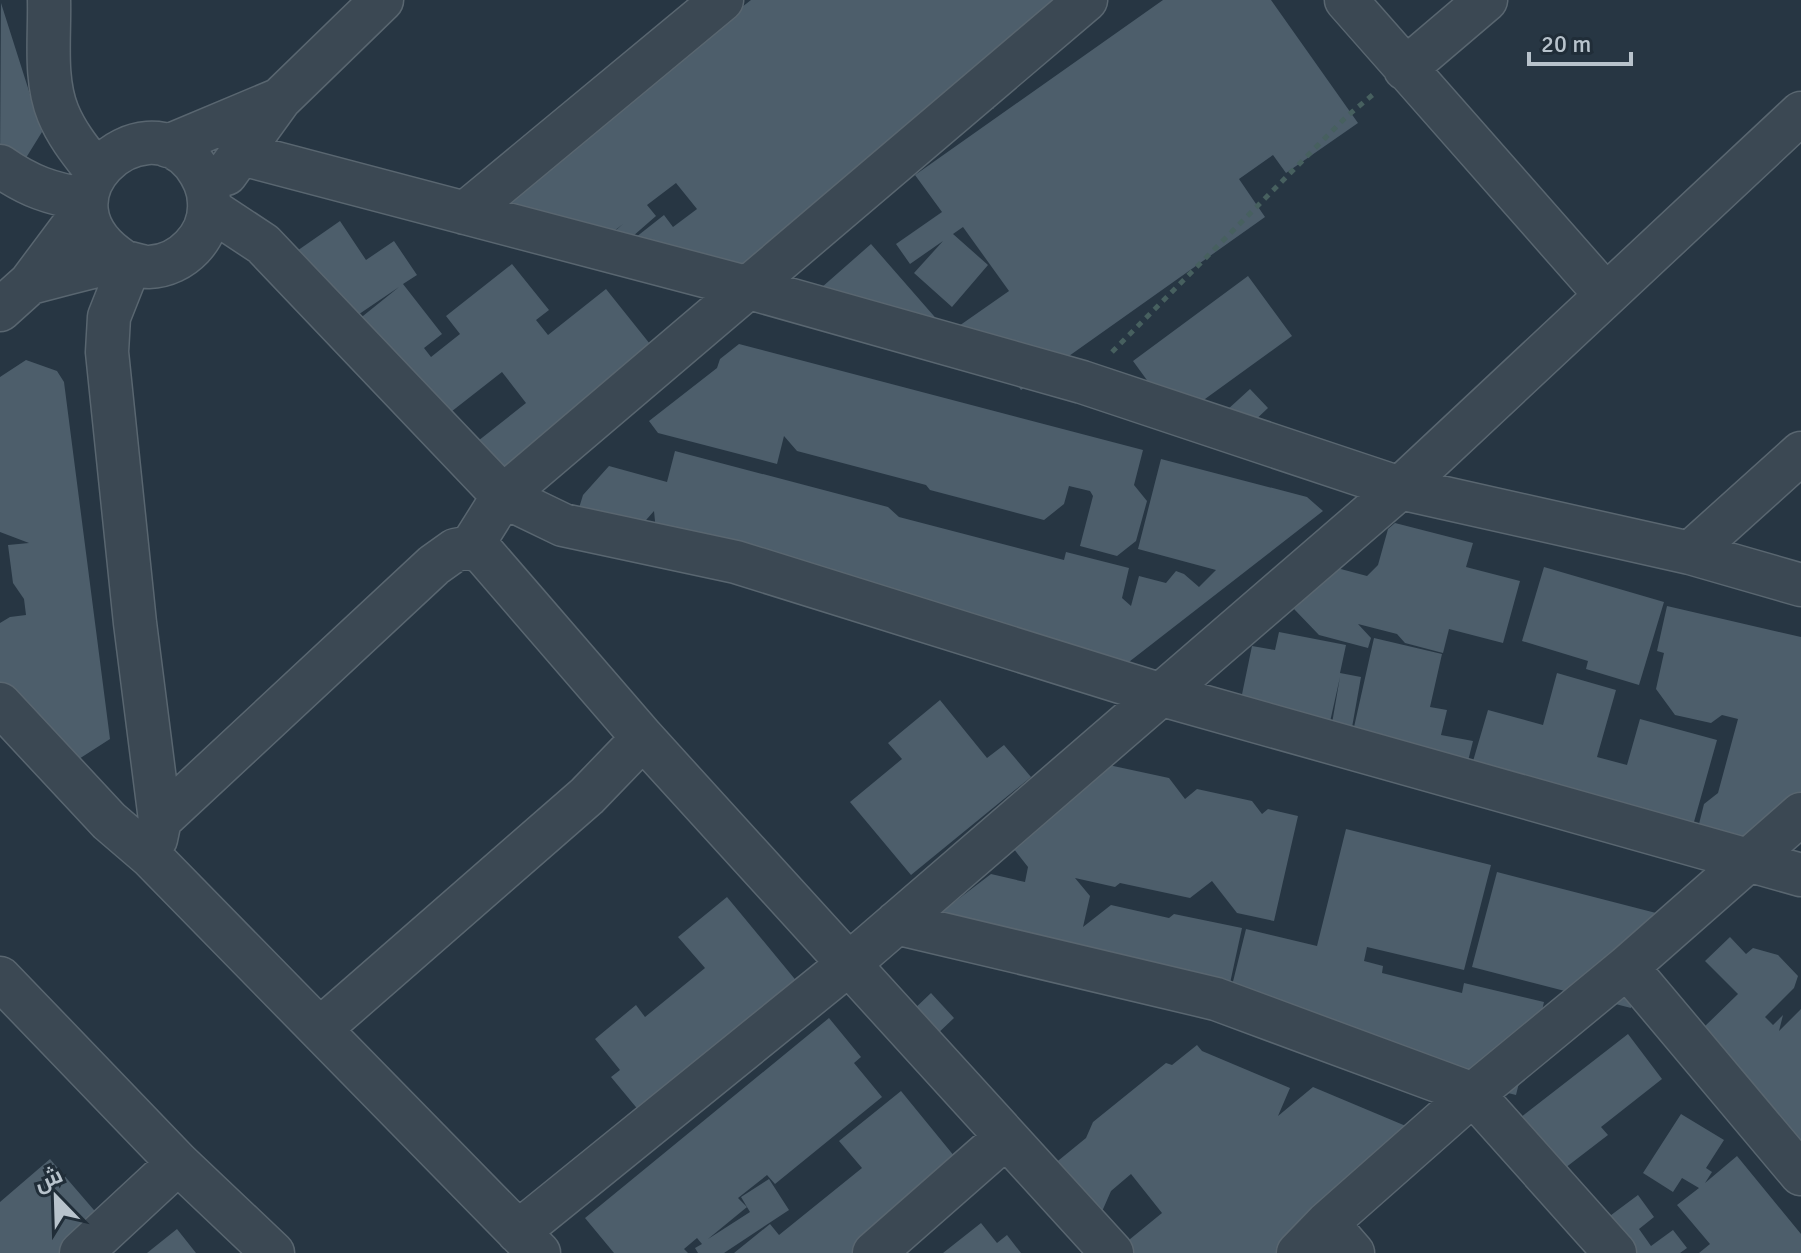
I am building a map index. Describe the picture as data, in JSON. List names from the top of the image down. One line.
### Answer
{"scale_bar":"20 m","north":"top left"}
